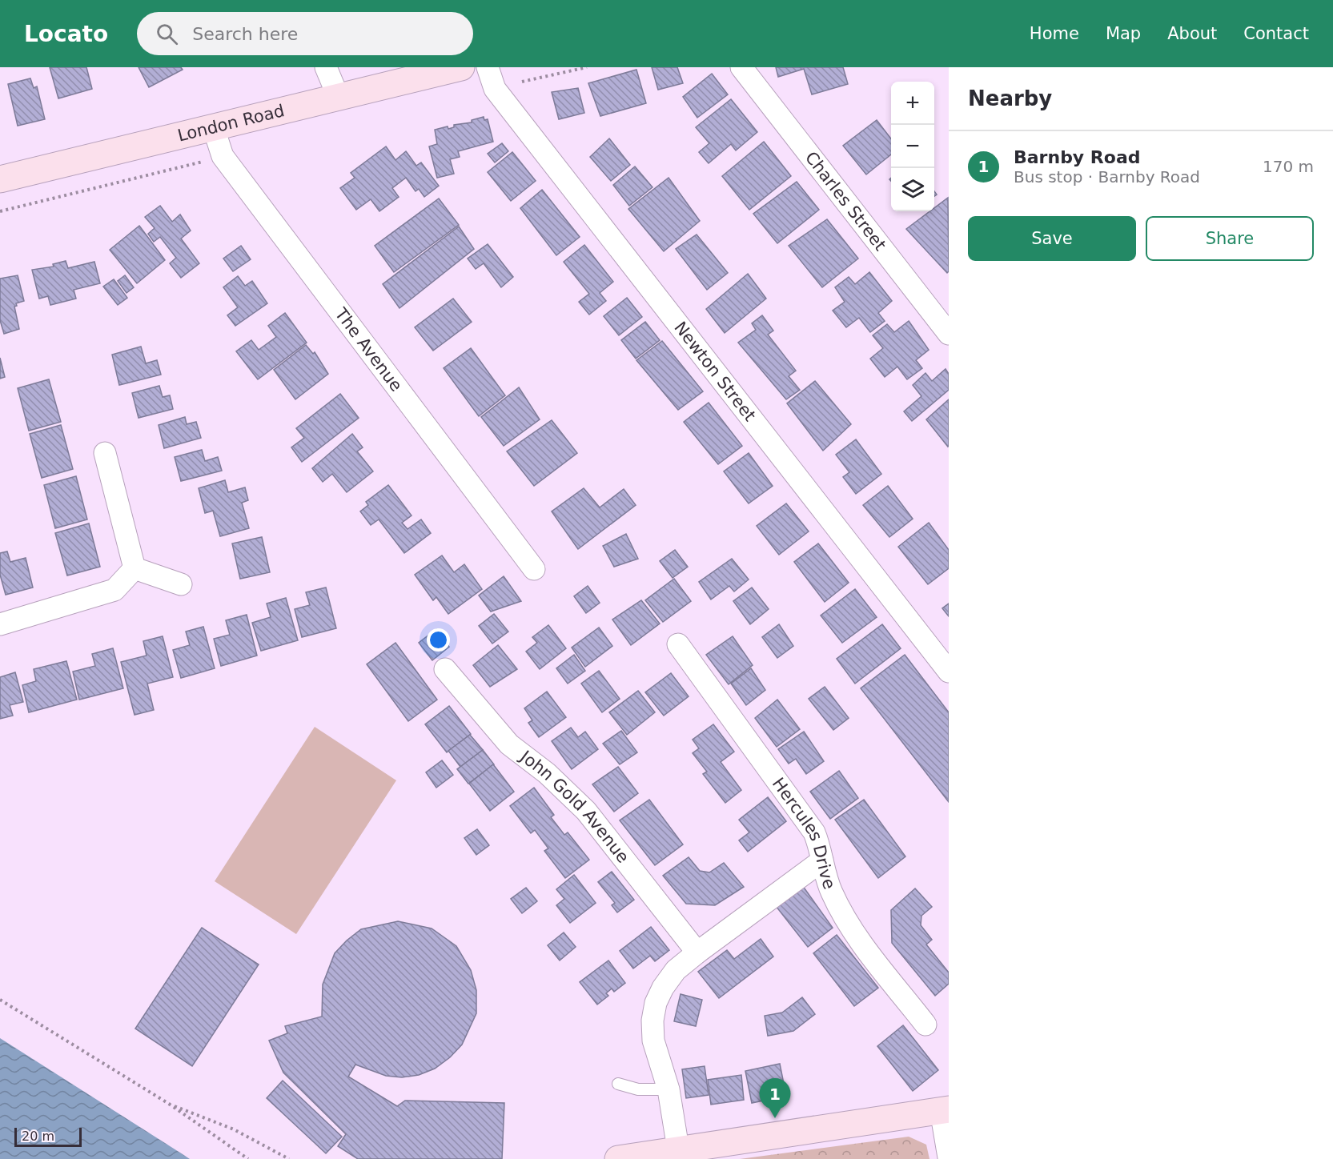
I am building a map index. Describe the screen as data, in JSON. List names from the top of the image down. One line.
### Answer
{"streets":{"main road":["London Road"],"street":["Charles Street","The Avenue","Newton Street","John Gold Avenue","Hercules Drive"]},"crossings":[["London Road","The Avenue"]],"scale_bar":"20 m","page":{"header":"Locato","search":"Search here","nav":["Home","Map","About","Contact"],"heading":"Nearby","map_buttons":["+","−"],"list":[{"mark":"1","name":"Barnby Road","note":"Bus stop · Barnby Road","value":"170 m"}],"buttons":["Save","Share"],"pins":"1","scale":"20 m"}}
